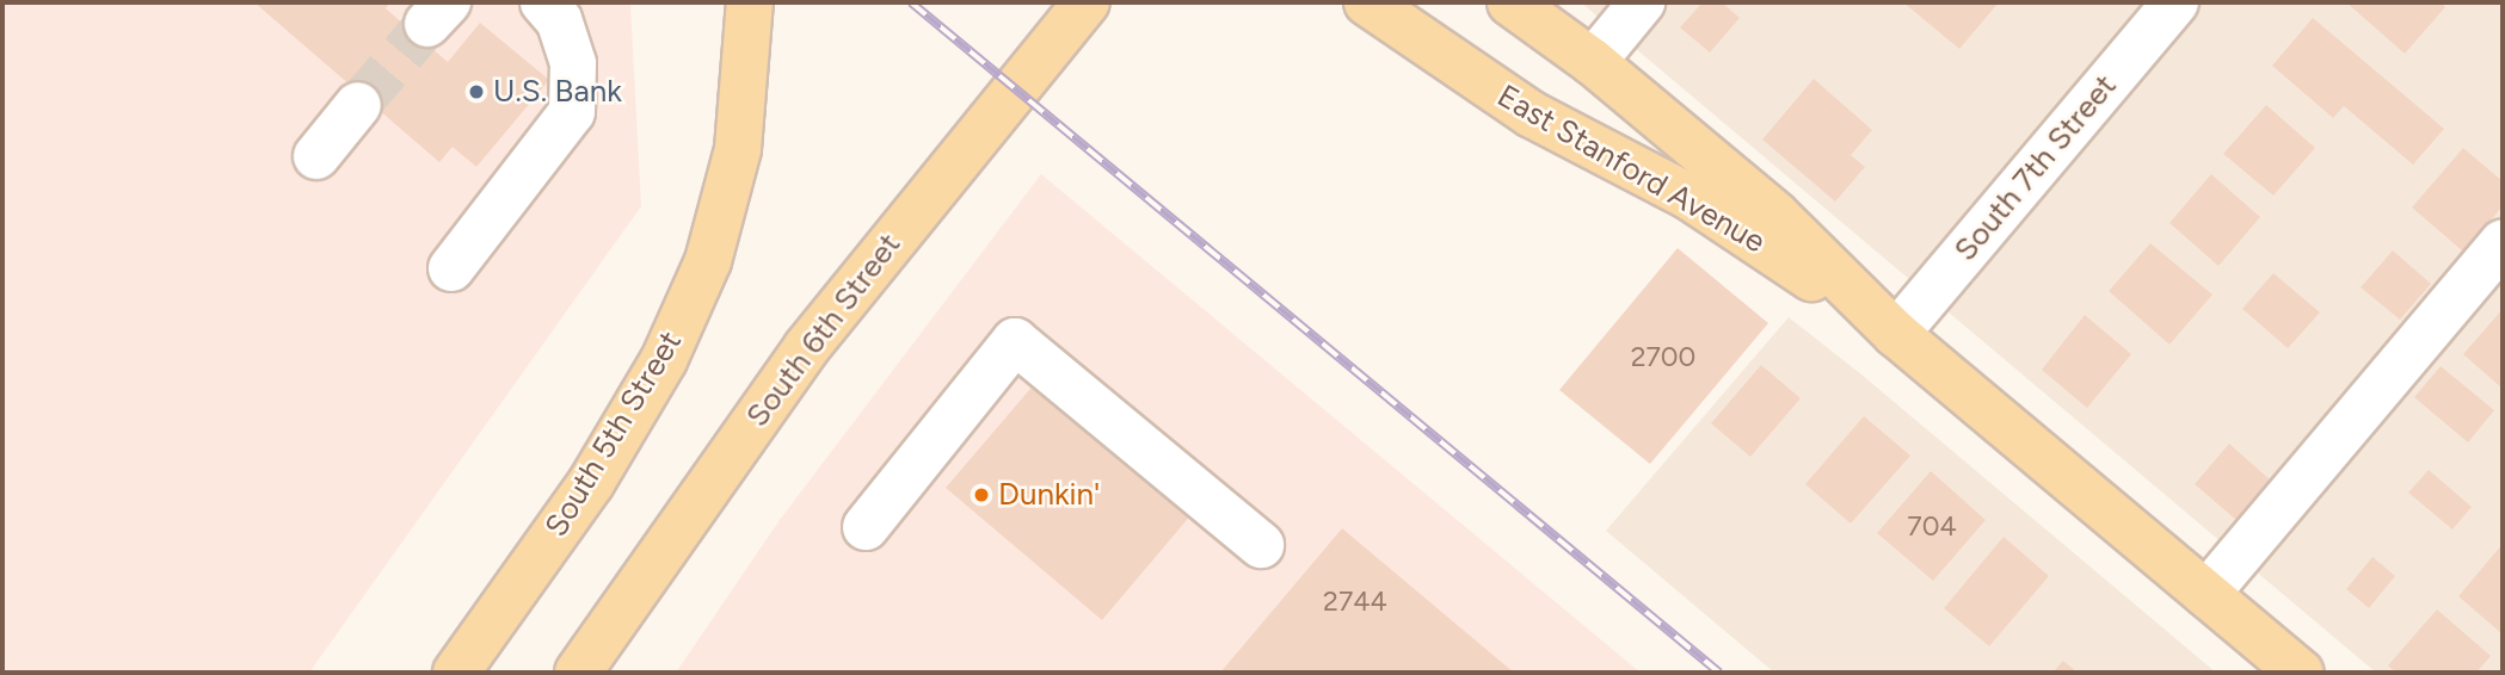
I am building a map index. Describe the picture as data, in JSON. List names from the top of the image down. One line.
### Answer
{"streets":{"main road":["East Stanford Avenue","South 6th Street","South 5th Street"],"street":["South 7th Street"]},"crossings":[["South 7th Street","East Stanford Avenue"]],"places":["U.S. Bank","Dunkin'"],"house_numbers":["2700","704","2744"]}
